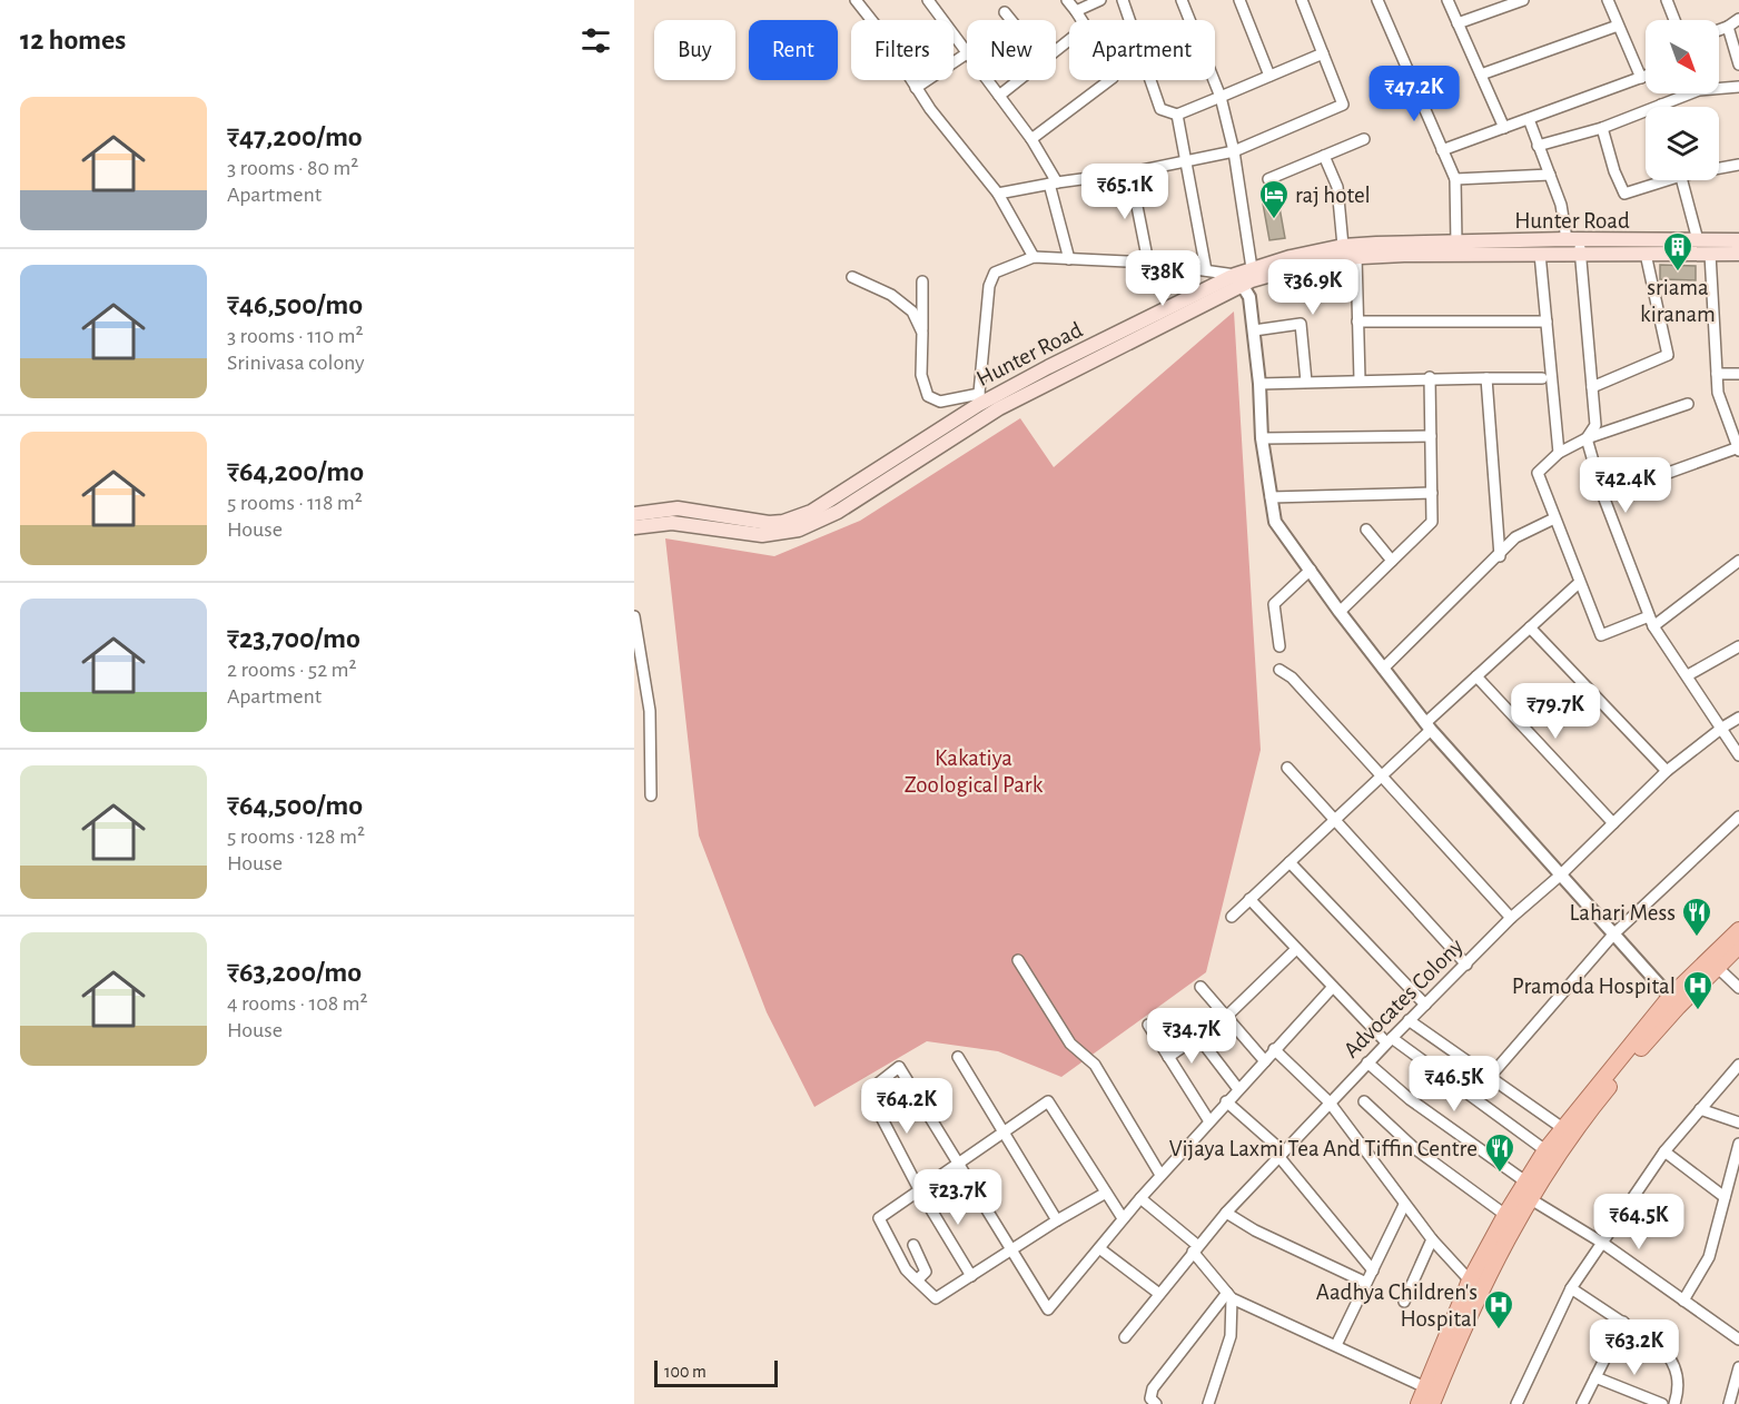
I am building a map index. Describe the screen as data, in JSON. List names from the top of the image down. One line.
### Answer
{"streets":{"main road":["Hunter Road"],"street":["Advocates Colony"]},"parks":["Kakatiya Zoological Park"],"places":{"hotel":["raj hotel"],"building":["sriama kiranam"],"restaurant":["Lahari Mess","Vijaya Laxmi Tea And Tiffin Centre"],"hospital":["Pramoda Hospital","Aadhya Children's Hospital"]},"scale_bar":"100 m","north":"bottom right","page":{"heading":"12 homes","chip":["Buy","Rent","Filters","New","Apartment"],"price":["₹47.2K","₹65.1K","₹38K","₹36.9K","₹42.4K","₹79.7K","₹34.7K","₹46.5K","₹64.2K","₹23.7K","₹64.5K","₹63.2K"],"list":[{"name":"₹47,200/mo","note":"3 rooms · 80 m² · Apartment"},{"name":"₹46,500/mo","note":"3 rooms · 110 m² · Srinivasa colony"},{"name":"₹64,200/mo","note":"5 rooms · 118 m² · House"},{"name":"₹23,700/mo","note":"2 rooms · 52 m² · Apartment"},{"name":"₹64,500/mo","note":"5 rooms · 128 m² · House"},{"name":"₹63,200/mo","note":"4 rooms · 108 m² · House"}],"scale":"100 m"}}
